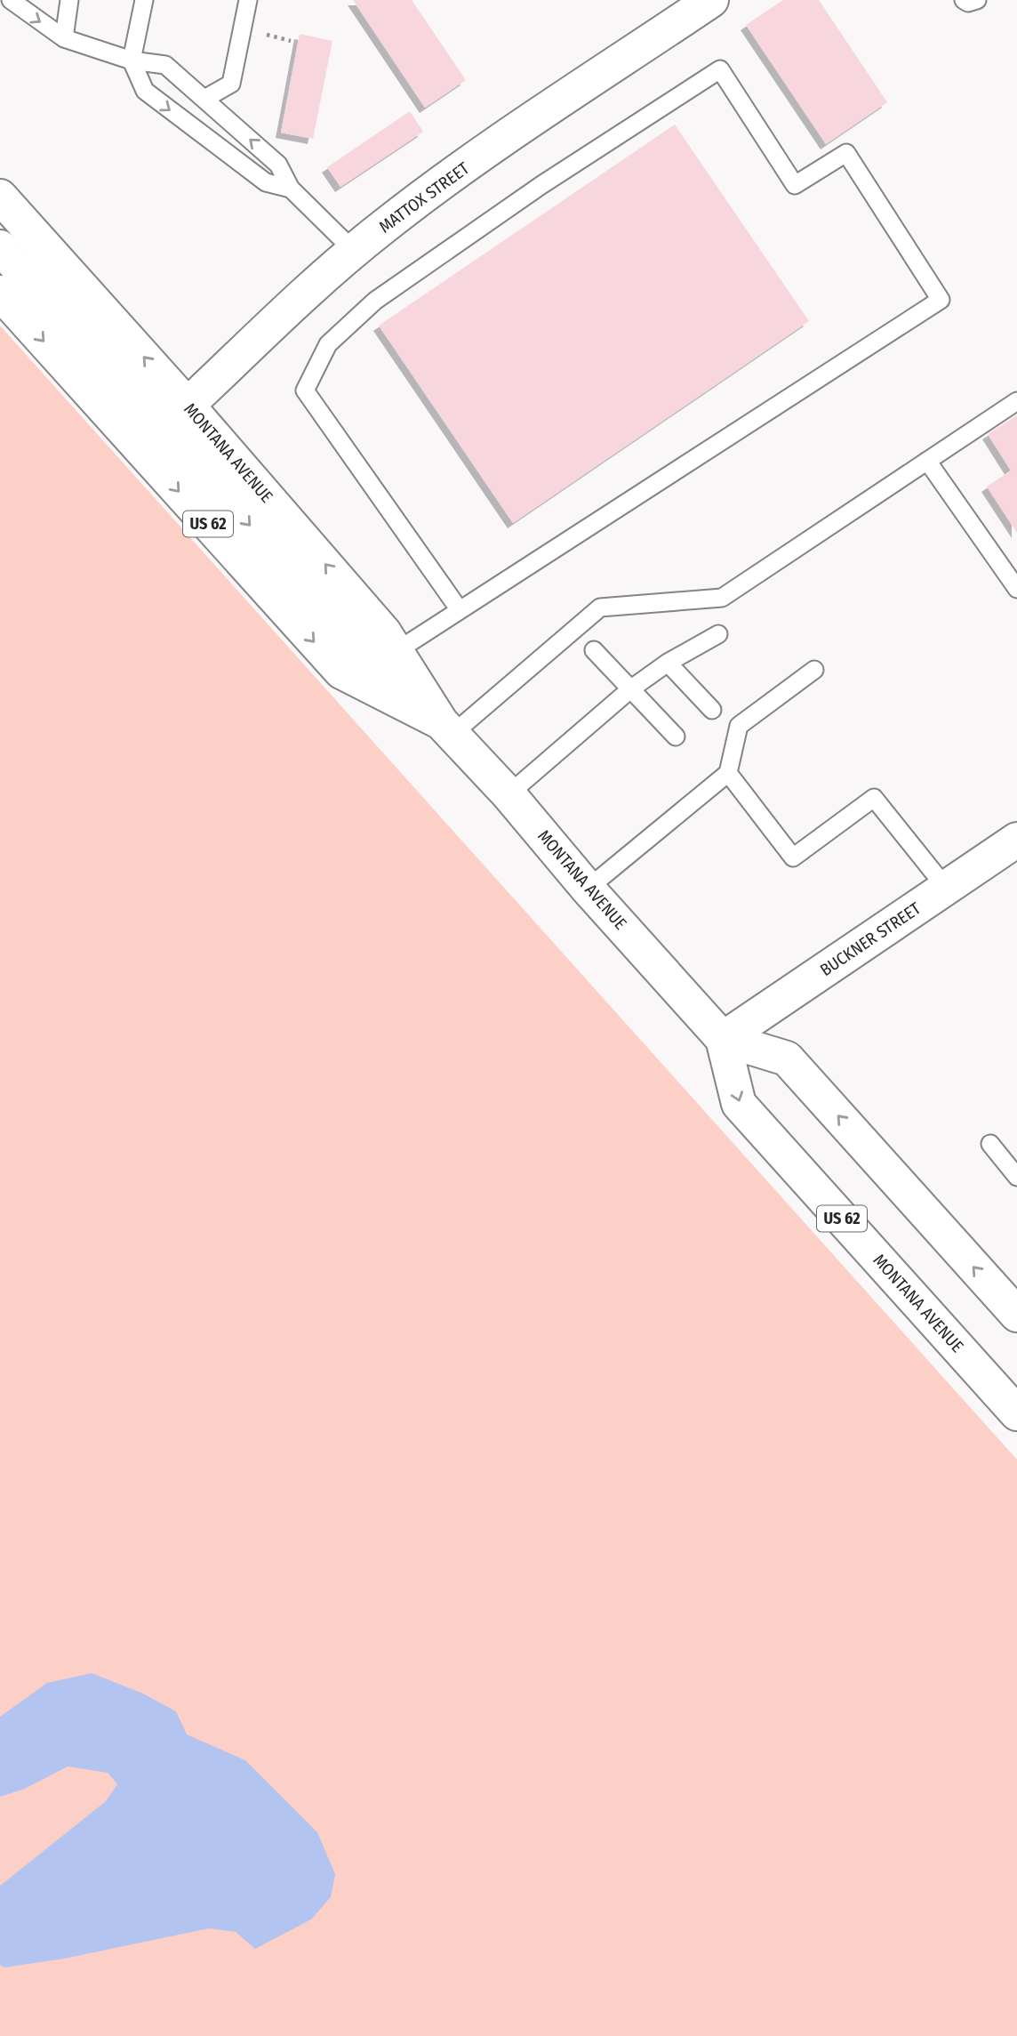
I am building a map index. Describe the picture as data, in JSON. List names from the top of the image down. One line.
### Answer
{"streets":{"main road":["MATTOX STREET","MONTANA AVENUE","US 62","BUCKNER STREET"]},"crossings":[["MATTOX STREET","MONTANA AVENUE"],["MONTANA AVENUE","BUCKNER STREET"]]}
